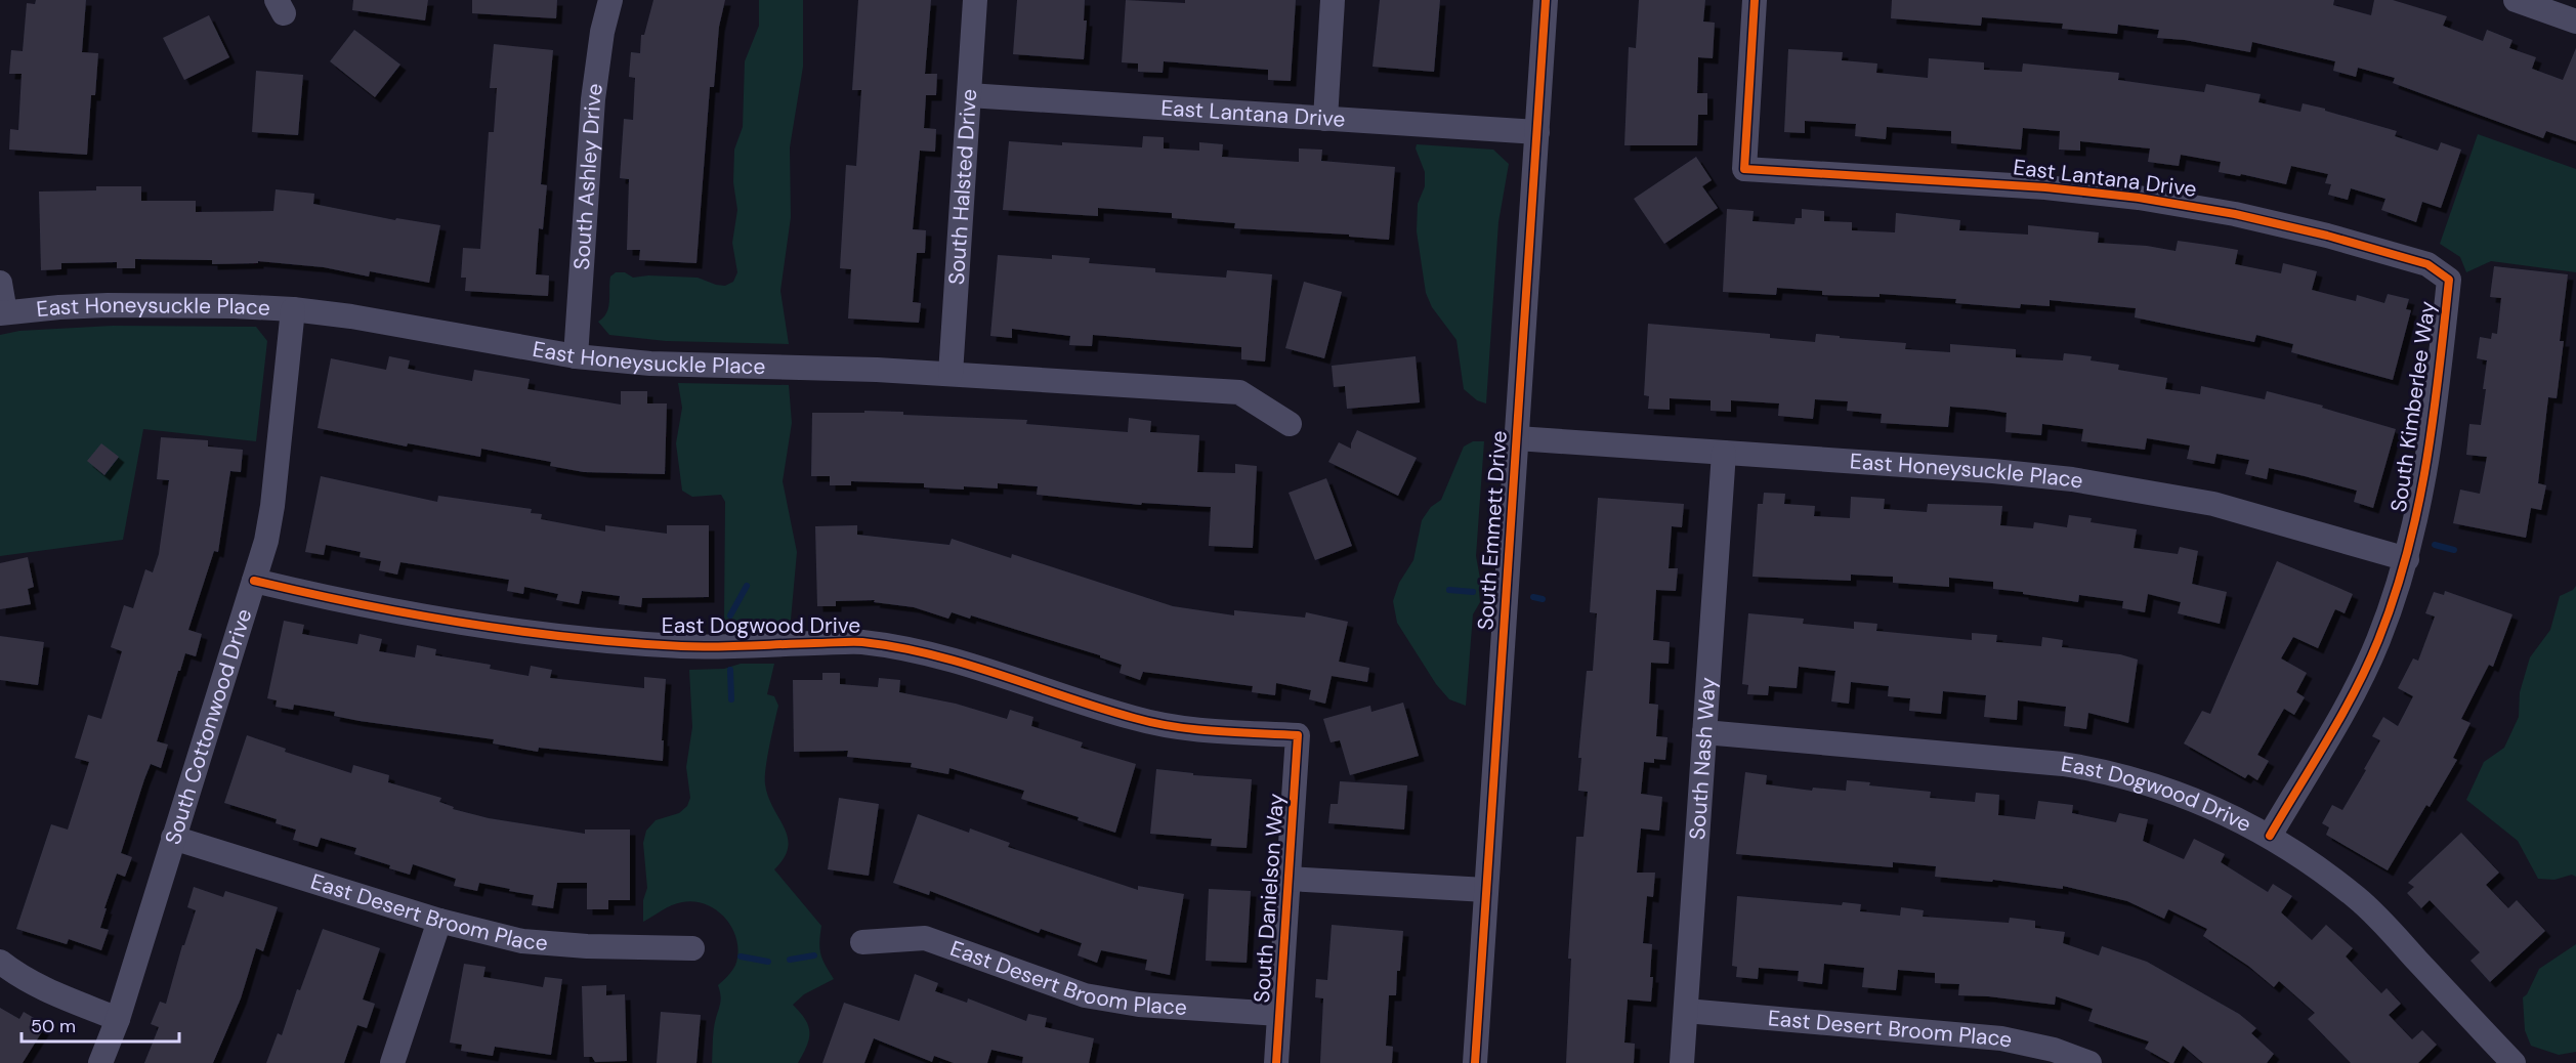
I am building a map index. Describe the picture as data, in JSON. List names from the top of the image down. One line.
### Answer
{"streets":{"street":["East Lantana Drive","South Ashley Drive","South Halsted Drive","East Honeysuckle Place","South Kimberlee Way","South Emmett Drive","East Dogwood Drive","South Cottonwood Drive","South Nash Way","South Danielson Way","East Desert Broom Place"]},"crossings":[["East Lantana Drive","South Halsted Drive"],["East Lantana Drive","South Kimberlee Way"],["East Lantana Drive","South Emmett Drive"],["South Ashley Drive","East Honeysuckle Place"],["South Halsted Drive","East Honeysuckle Place"],["East Honeysuckle Place","South Kimberlee Way"],["East Honeysuckle Place","South Emmett Drive"],["East Honeysuckle Place","South Cottonwood Drive"],["East Honeysuckle Place","South Nash Way"],["South Kimberlee Way","East Dogwood Drive"],["East Dogwood Drive","South Cottonwood Drive"],["East Dogwood Drive","South Nash Way"],["East Dogwood Drive","South Danielson Way"],["South Cottonwood Drive","East Desert Broom Place"],["South Nash Way","East Desert Broom Place"],["South Danielson Way","East Desert Broom Place"]],"scale_bar":"50 m"}
